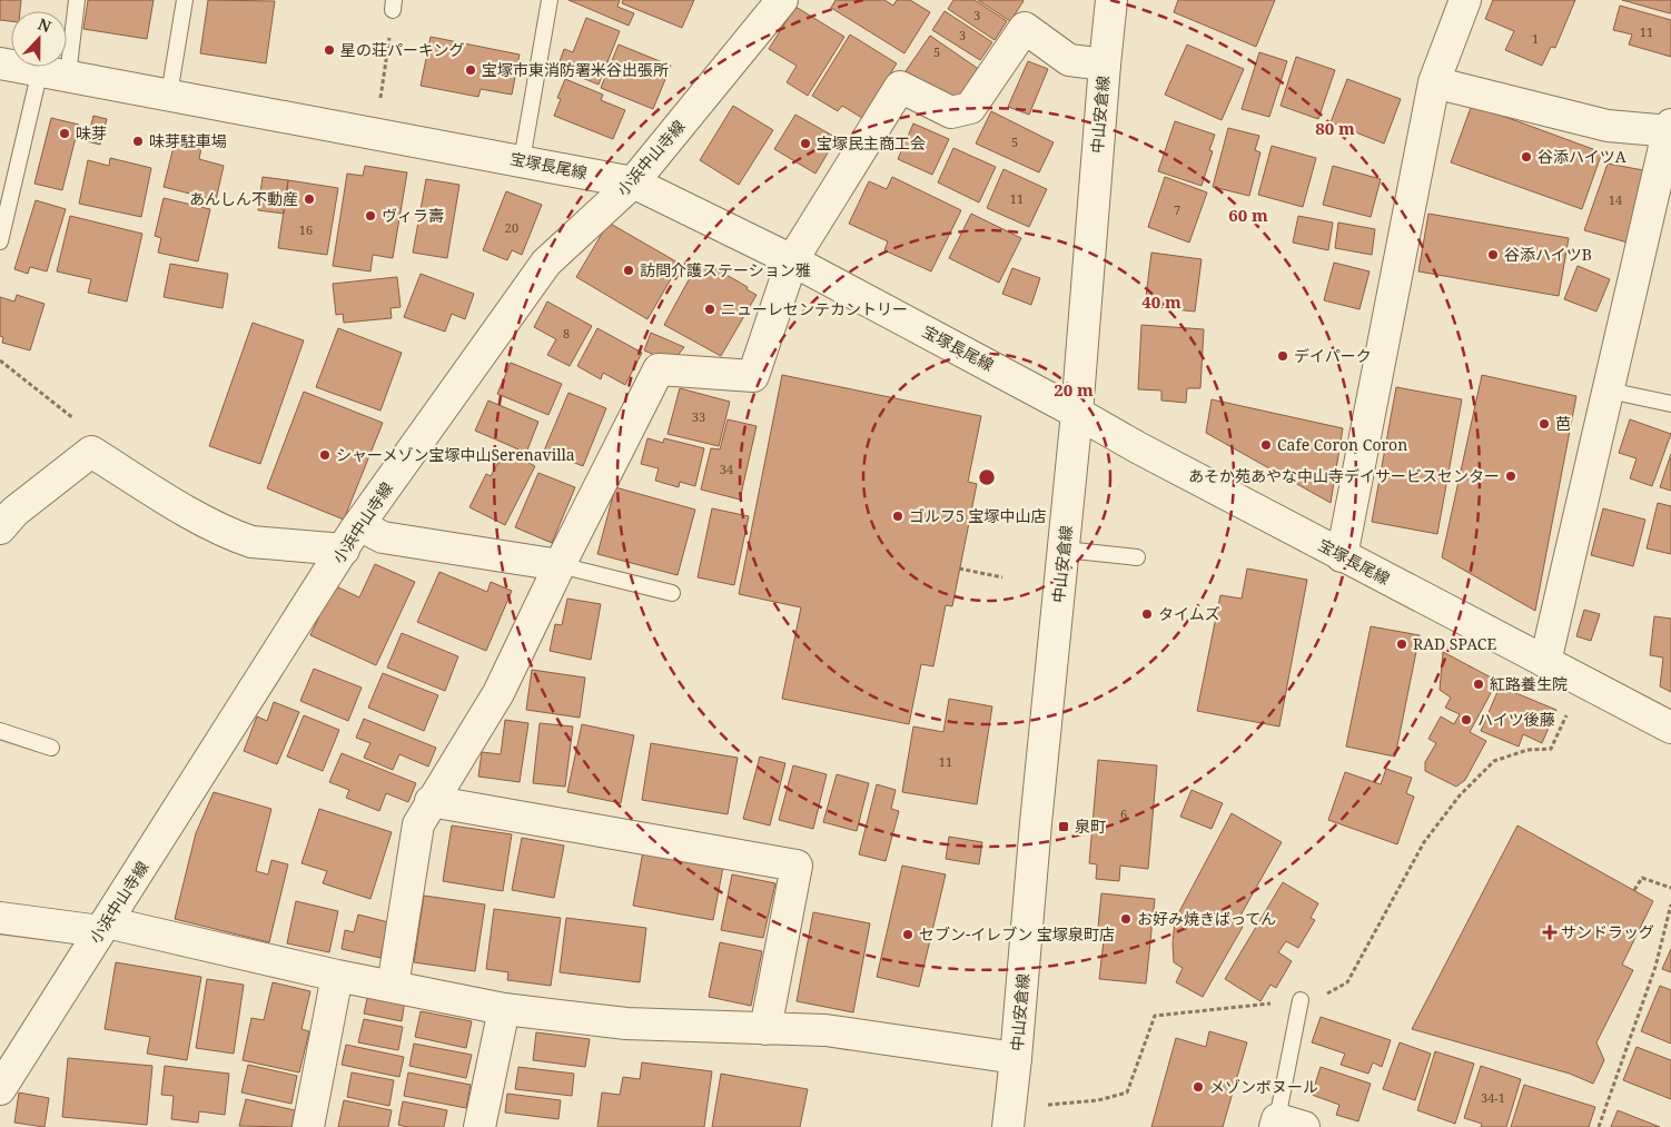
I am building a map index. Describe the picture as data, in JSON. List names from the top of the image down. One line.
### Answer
{"streets":{"street":["中山安倉線","小浜中山寺線","宝塚長尾線"]},"crossings":[["中山安倉線","宝塚長尾線"],["小浜中山寺線","宝塚長尾線"]],"places":{"other":["星の荘パーキング","宝塚市東消防署米谷出張所","味芽","味芽駐車場","宝塚民主商工会","谷添ハイツA","あんしん不動産","ヴィラ壽","谷添ハイツB","訪問介護ステーション雅","ニューレセンテカントリー","デイパーク","芭","Cafe Coron Coron","シャーメゾン宝塚中山Serenavilla","あそか苑あやな中山寺デイサービスセンター","ゴルフ5 宝塚中山店","タイムズ","RAD SPACE","紅路養生院","ハイツ後藤","お好み焼きばってん","セブン-イレブン 宝塚泉町店","メゾンボヌール"],"transit":["泉町"],"health":["サンドラッグ"]},"house_numbers":["3","11","3","1","5","5","11","14","7","20","16","8","33","34","11","6","34-1"],"north":"top","rings":["80 m","60 m","40 m","20 m"]}
